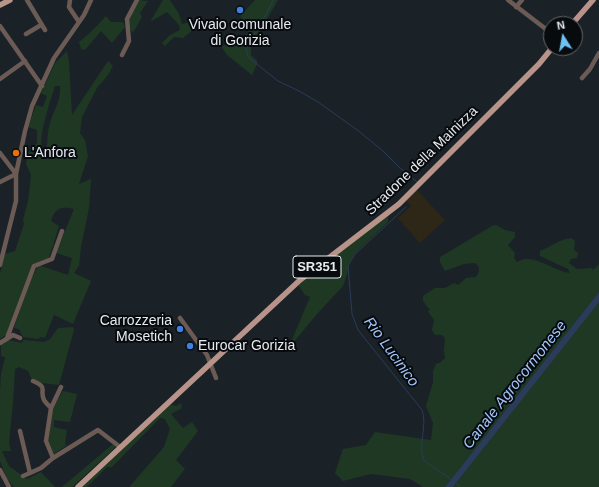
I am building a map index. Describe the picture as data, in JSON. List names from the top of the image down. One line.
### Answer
{"streets":{"main road":["Stradone della Mainizza","SR351"]},"water":["Rio Lucinico","Canale Agrocormonese"],"places":["Vivaio comunale di Gorizia","L'Anfora","Carrozzeria Mosetich","Eurocar Gorizia"],"north":"top"}
